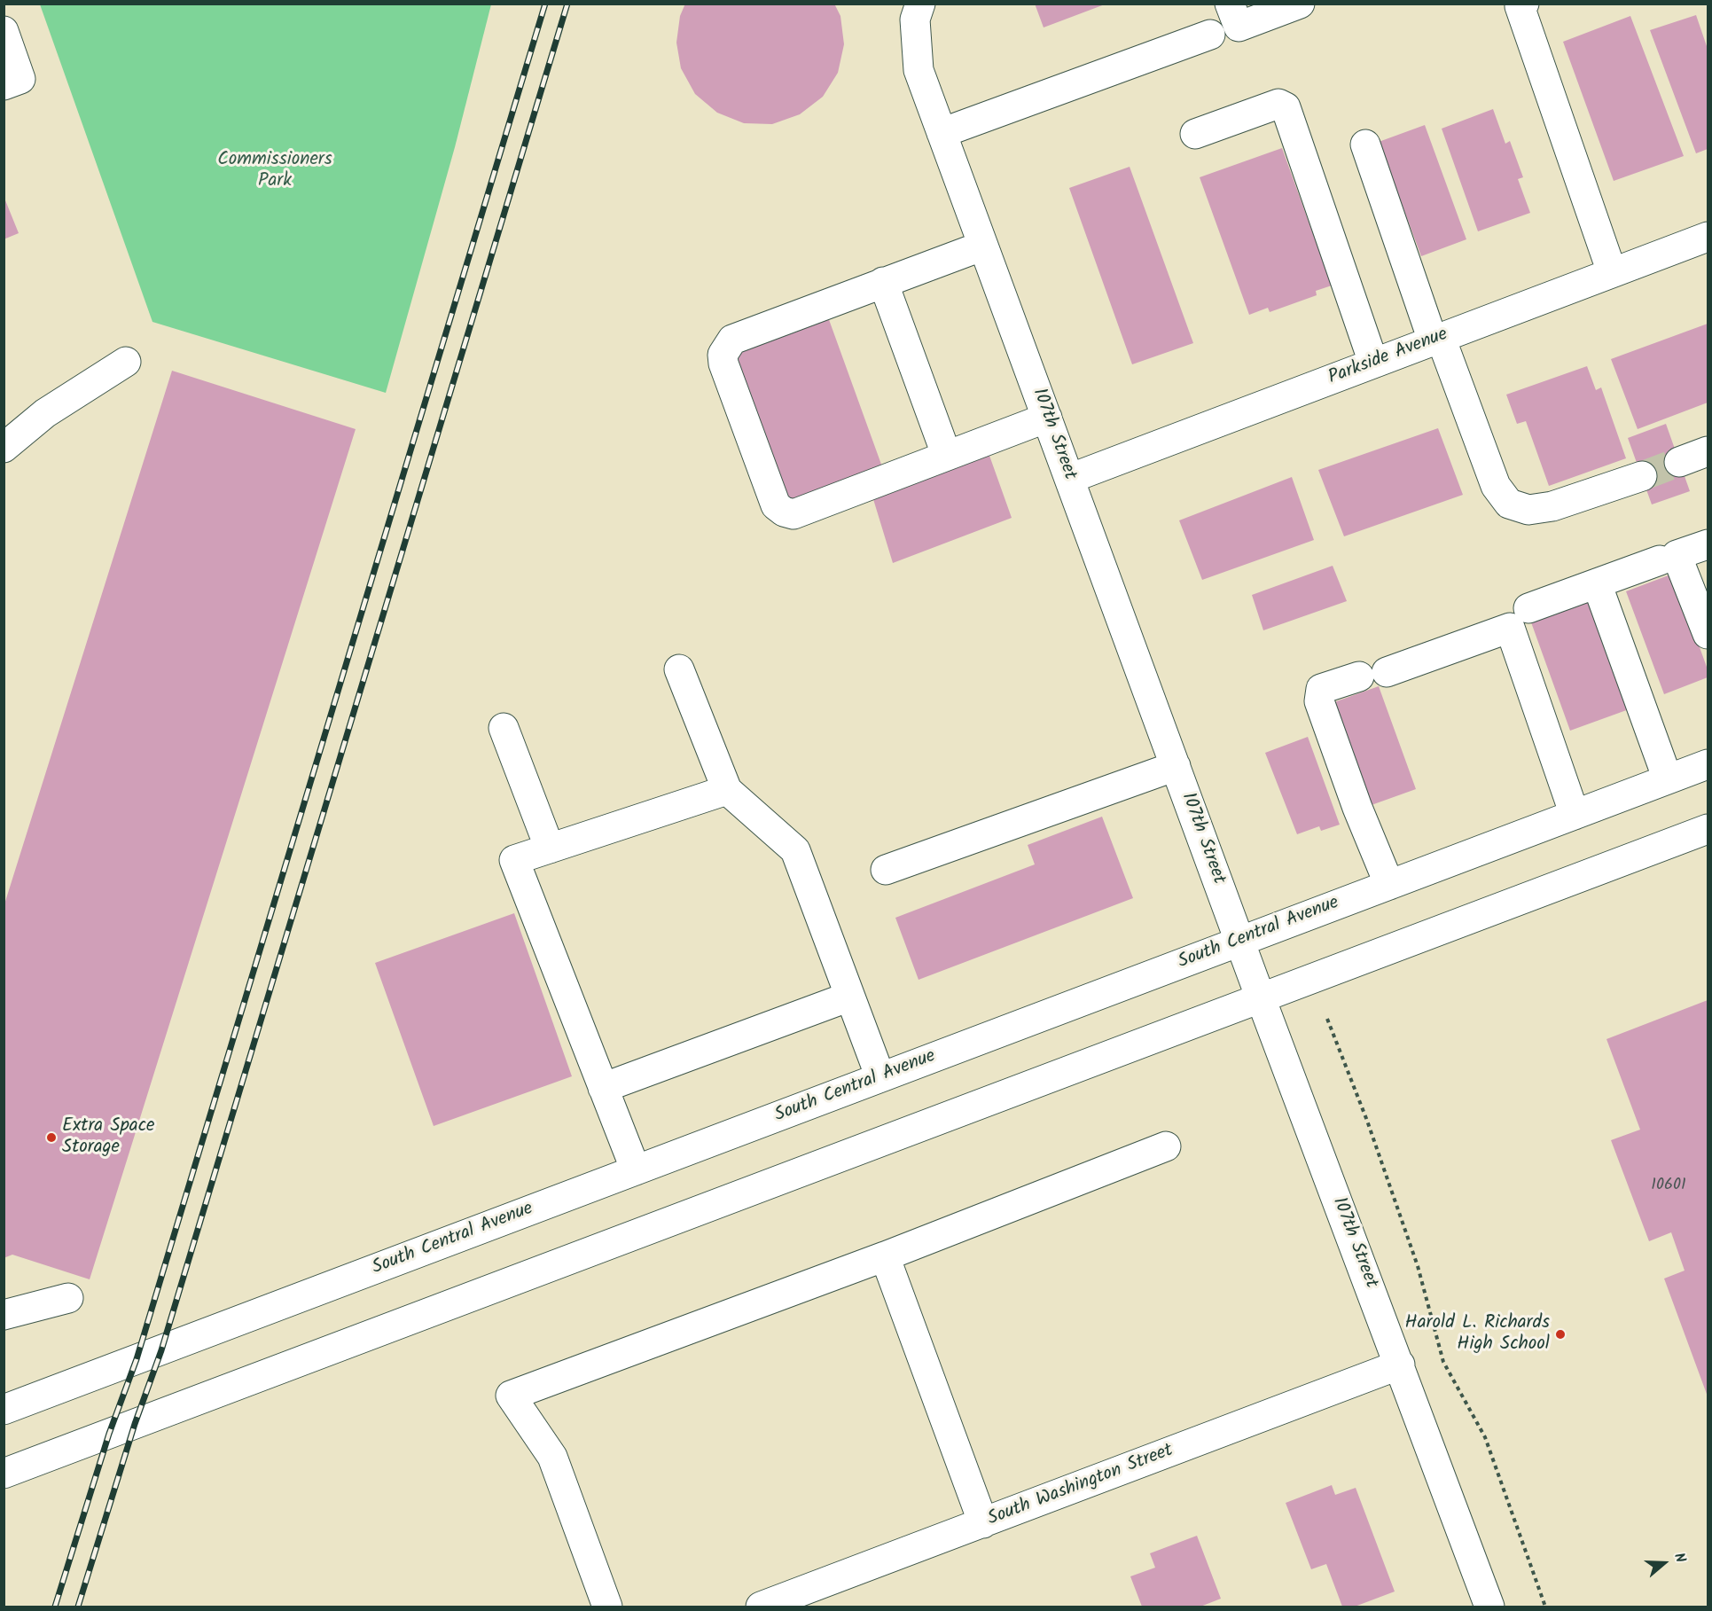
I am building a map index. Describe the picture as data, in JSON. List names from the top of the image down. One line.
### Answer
{"streets":{"street":["Parkside Avenue","107th Street","South Central Avenue","South Washington Street"]},"crossings":[["Parkside Avenue","107th Street"],["107th Street","South Central Avenue"],["107th Street","South Washington Street"]],"parks":["Commissioners Park"],"places":["Extra Space Storage","Harold L. Richards High School"],"house_numbers":["10601"],"north":"right"}
